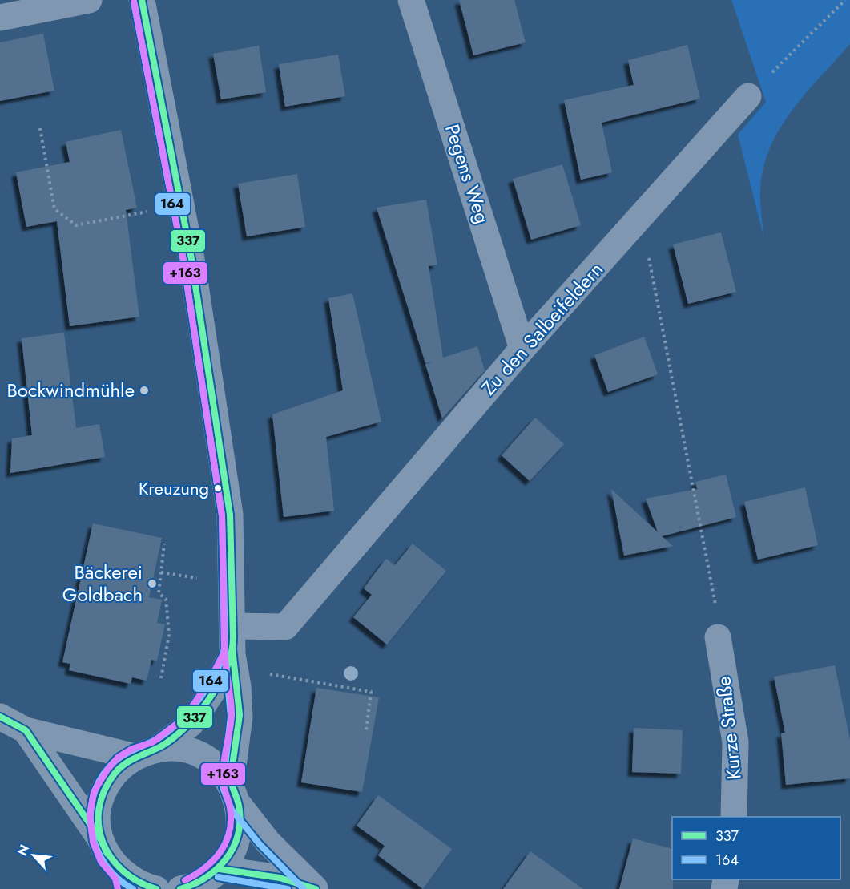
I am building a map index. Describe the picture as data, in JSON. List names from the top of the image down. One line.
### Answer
{"streets":{"street":["Pegens Weg","Zu den Salbeifeldern","Kurze Straße"]},"crossings":[["Pegens Weg","Zu den Salbeifeldern"]],"places":["Bockwindmühle","Kreuzung","Bäckerei Goldbach"],"lines":["transit line 337","transit line 164","transit line +163"],"legend":["337","164"],"north":"top left"}
